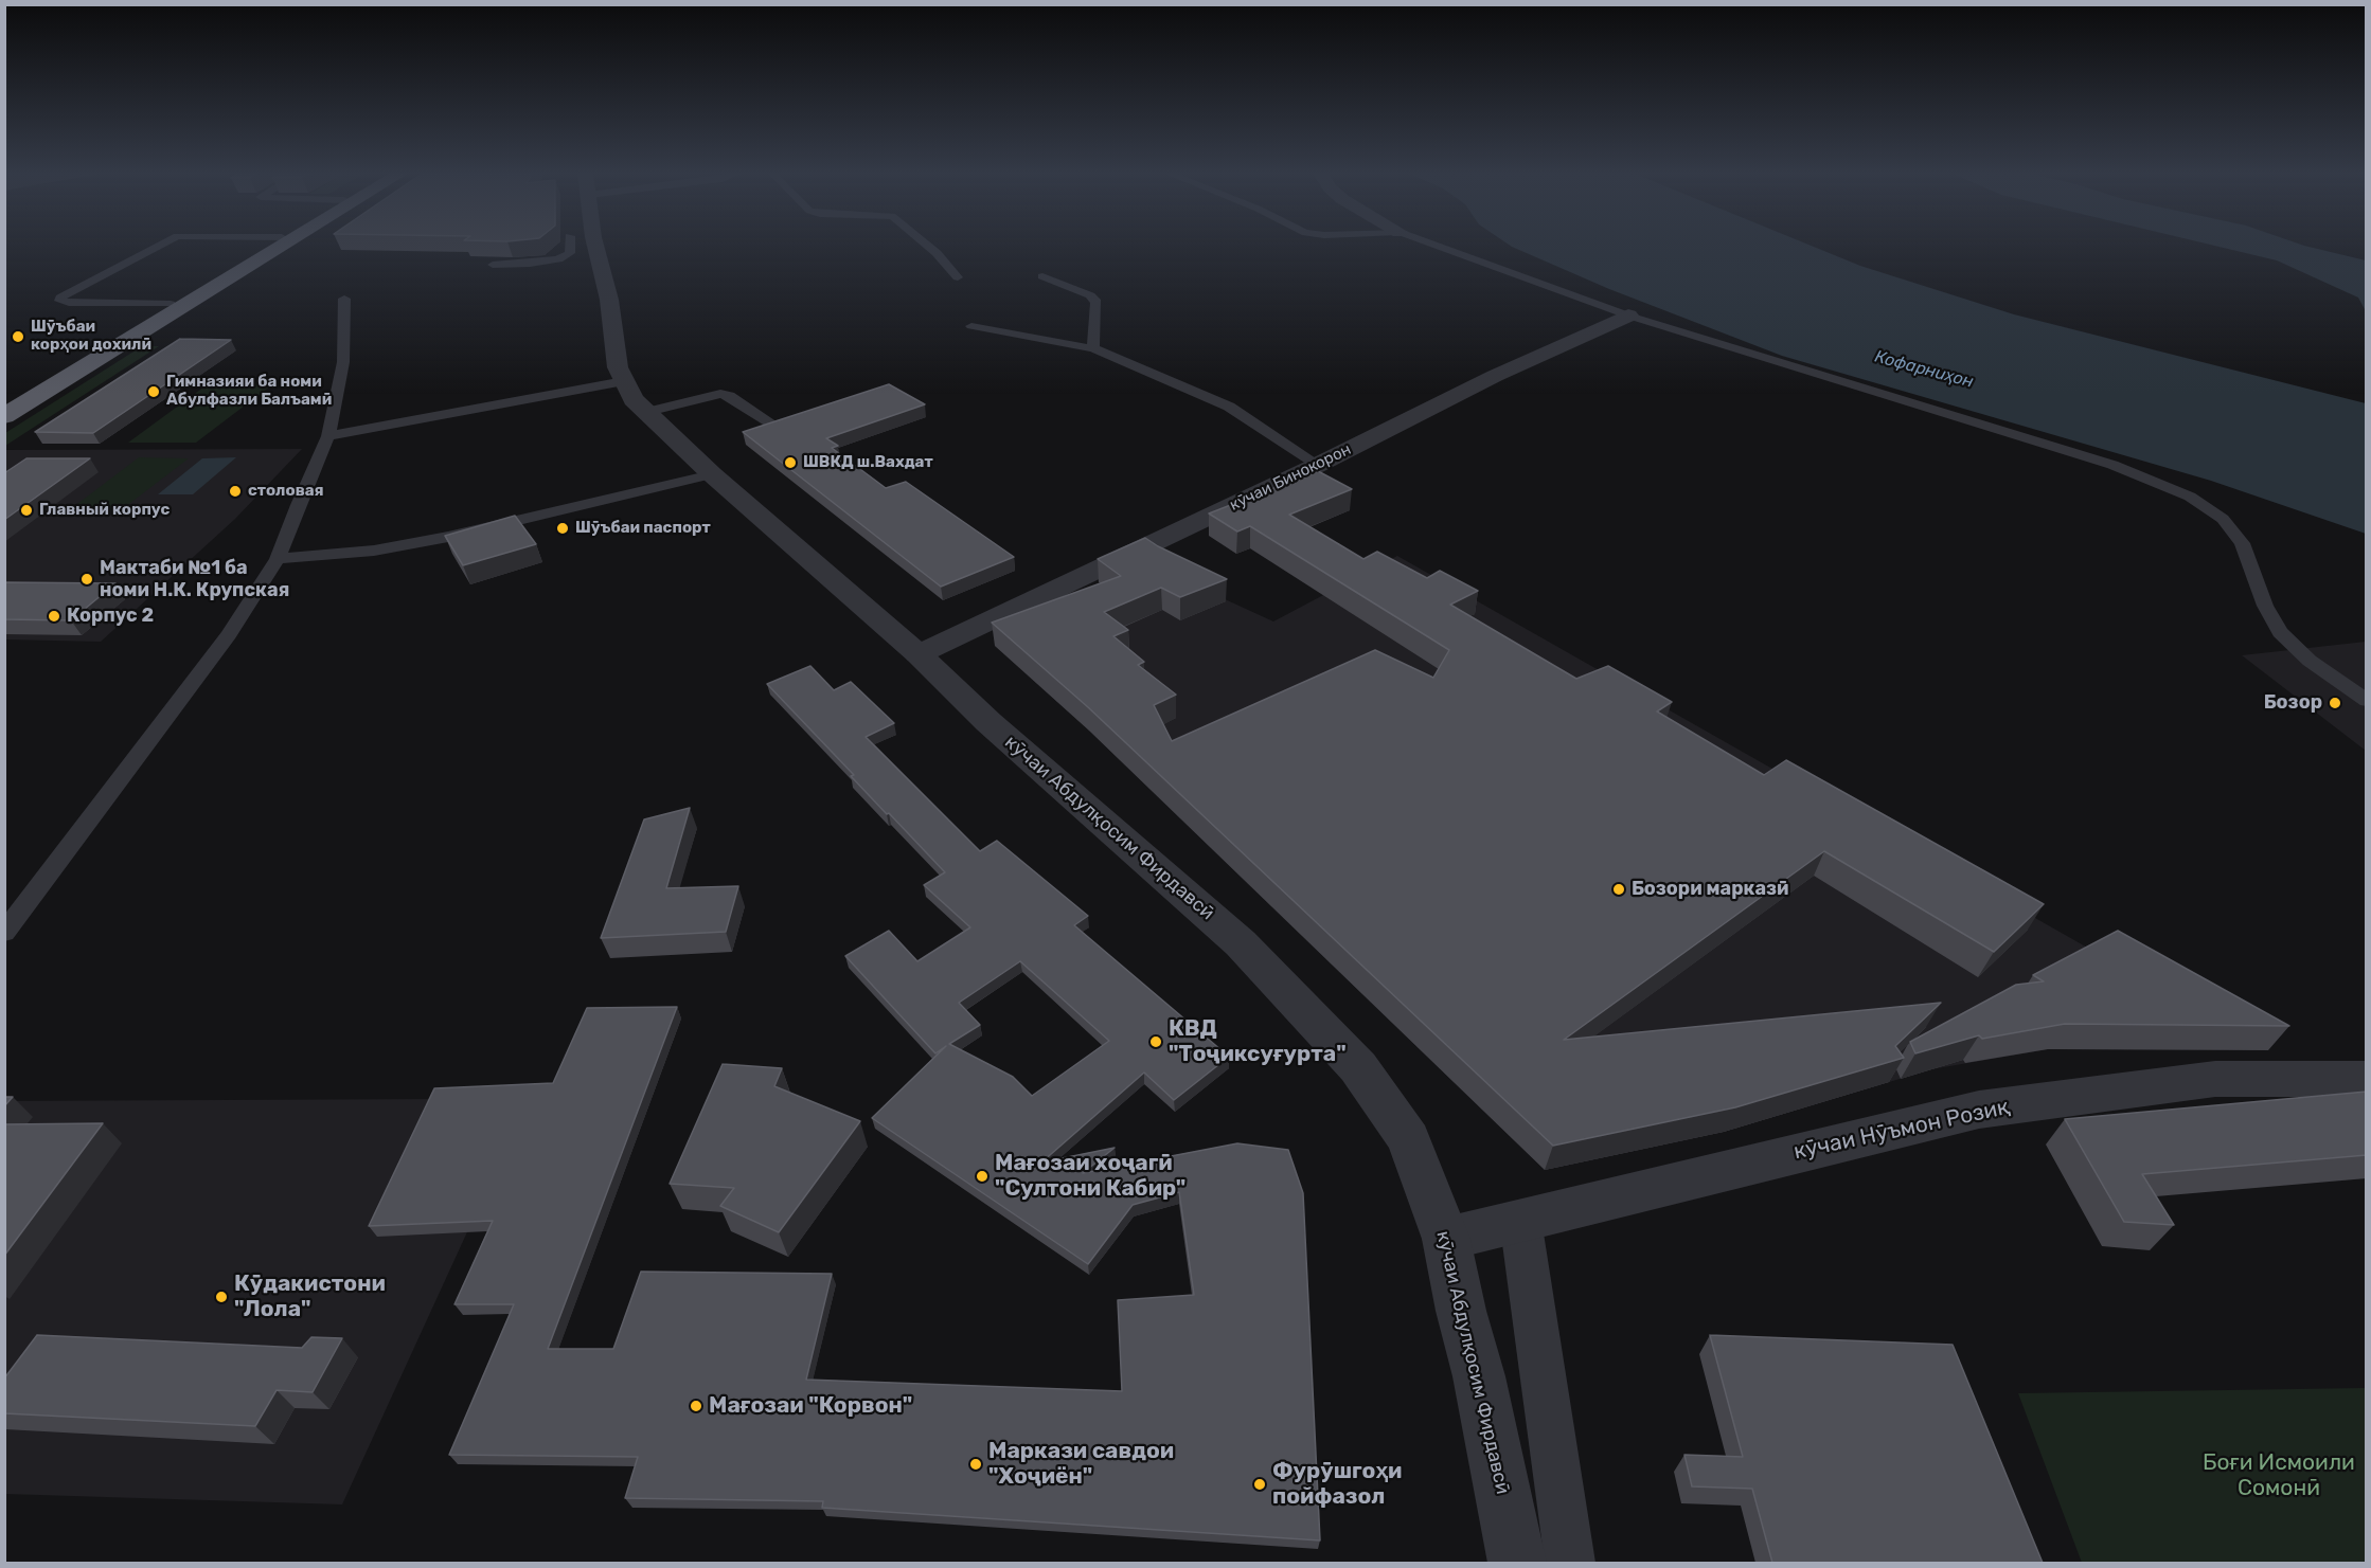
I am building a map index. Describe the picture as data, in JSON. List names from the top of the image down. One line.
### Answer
{"streets":{"street":["кӯчаи Бинокорон","кӯчаи Абдулқосим Фирдавсӣ","кӯчаи Нӯъмон Розиқ"]},"crossings":[["кӯчаи Бинокорон","кӯчаи Абдулқосим Фирдавсӣ"],["кӯчаи Абдулқосим Фирдавсӣ","кӯчаи Нӯъмон Розиқ"]],"water":["Кофарниҳон"],"parks":["Боғи Исмоили Сомонӣ"],"places":["Шӯъбаи корҳои дохилӣ","Гимназияи ба номи Абулфазли Балъамӣ","ШВКД ш.Вахдат","столовая","Главный корпус","Шӯъбаи паспорт","Мактаби №1 ба номи Н.К. Крупская","Корпус 2","Бозор","Бозори марказӣ","КВД \"Тоҷиксуғурта\"","Мағозаи хоҷагӣ \"Султони Кабир\"","Кӯдакистони \"Лола\"","Мағозаи \"Корвон\"","Маркази савдои \"Хоҷиён\"","Фурӯшгоҳи пойфазол"]}
